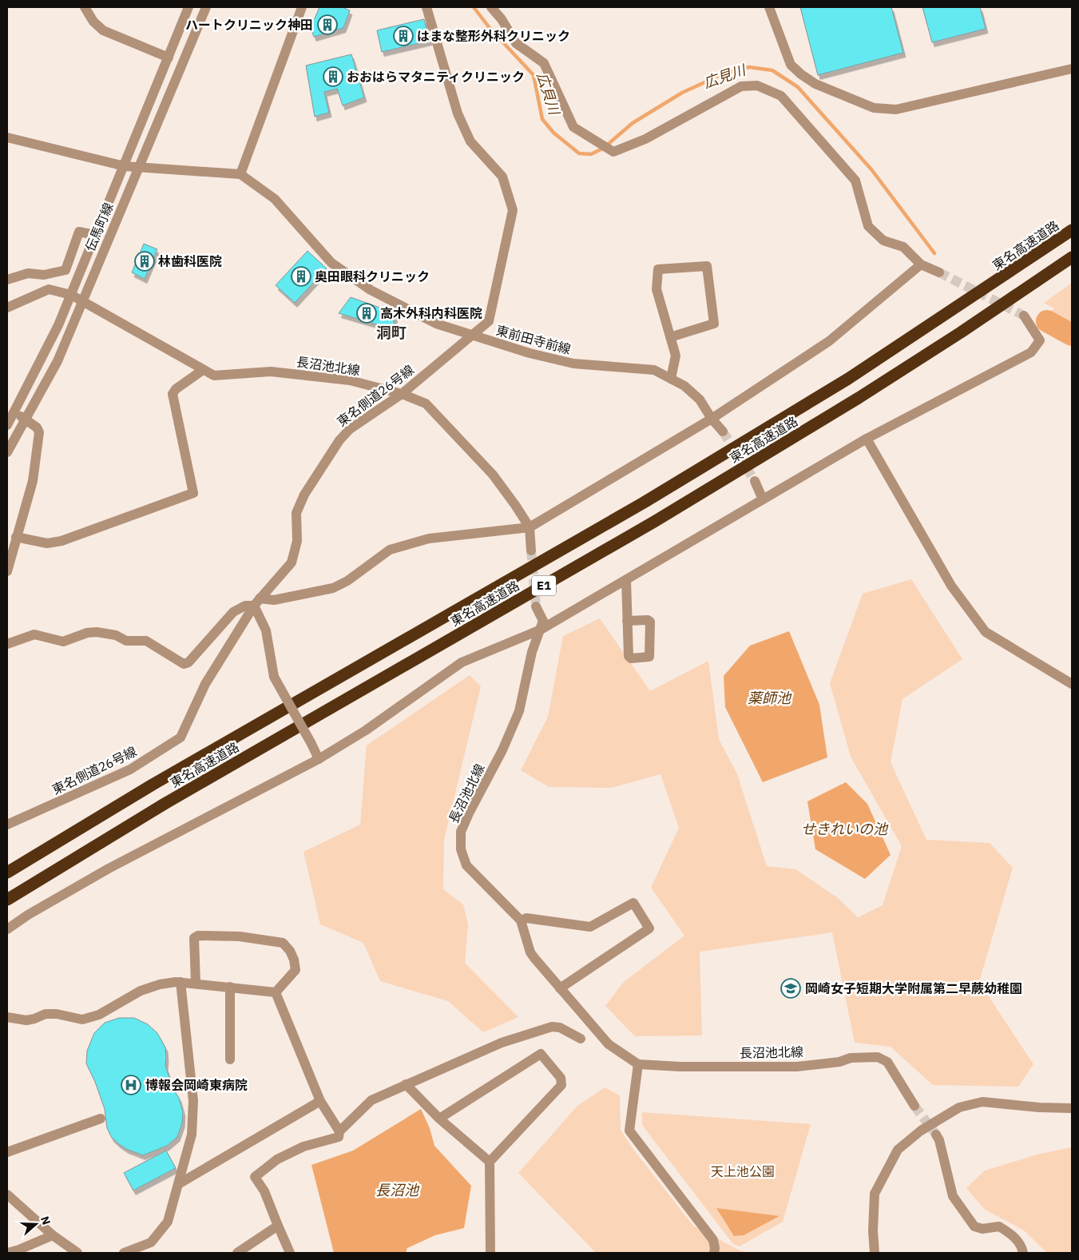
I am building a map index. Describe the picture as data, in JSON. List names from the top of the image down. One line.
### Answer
{"streets":{"highway":["東名高速道路","E1"],"street":["伝馬町線","東前田寺前線","長沼池北線","東名側道26号線"]},"crossings":[["伝馬町線","長沼池北線"],["東前田寺前線","東名側道26号線"],["長沼池北線","東名側道26号線"]],"districts":["洞町"],"water":["広見川","広貝川","薬師池","せきれいの池","長沼池"],"parks":["天上池公園"],"places":{"building":["ハートクリニック神田","はまな整形外科クリニック","おおはらマタニティクリニック","林歯科医院","奥田眼科クリニック","高木外科内科医院"],"school or university":["岡崎女子短期大学附属第二早蕨幼稚園"],"hospital":["博報会岡崎東病院"]},"north":"right"}
